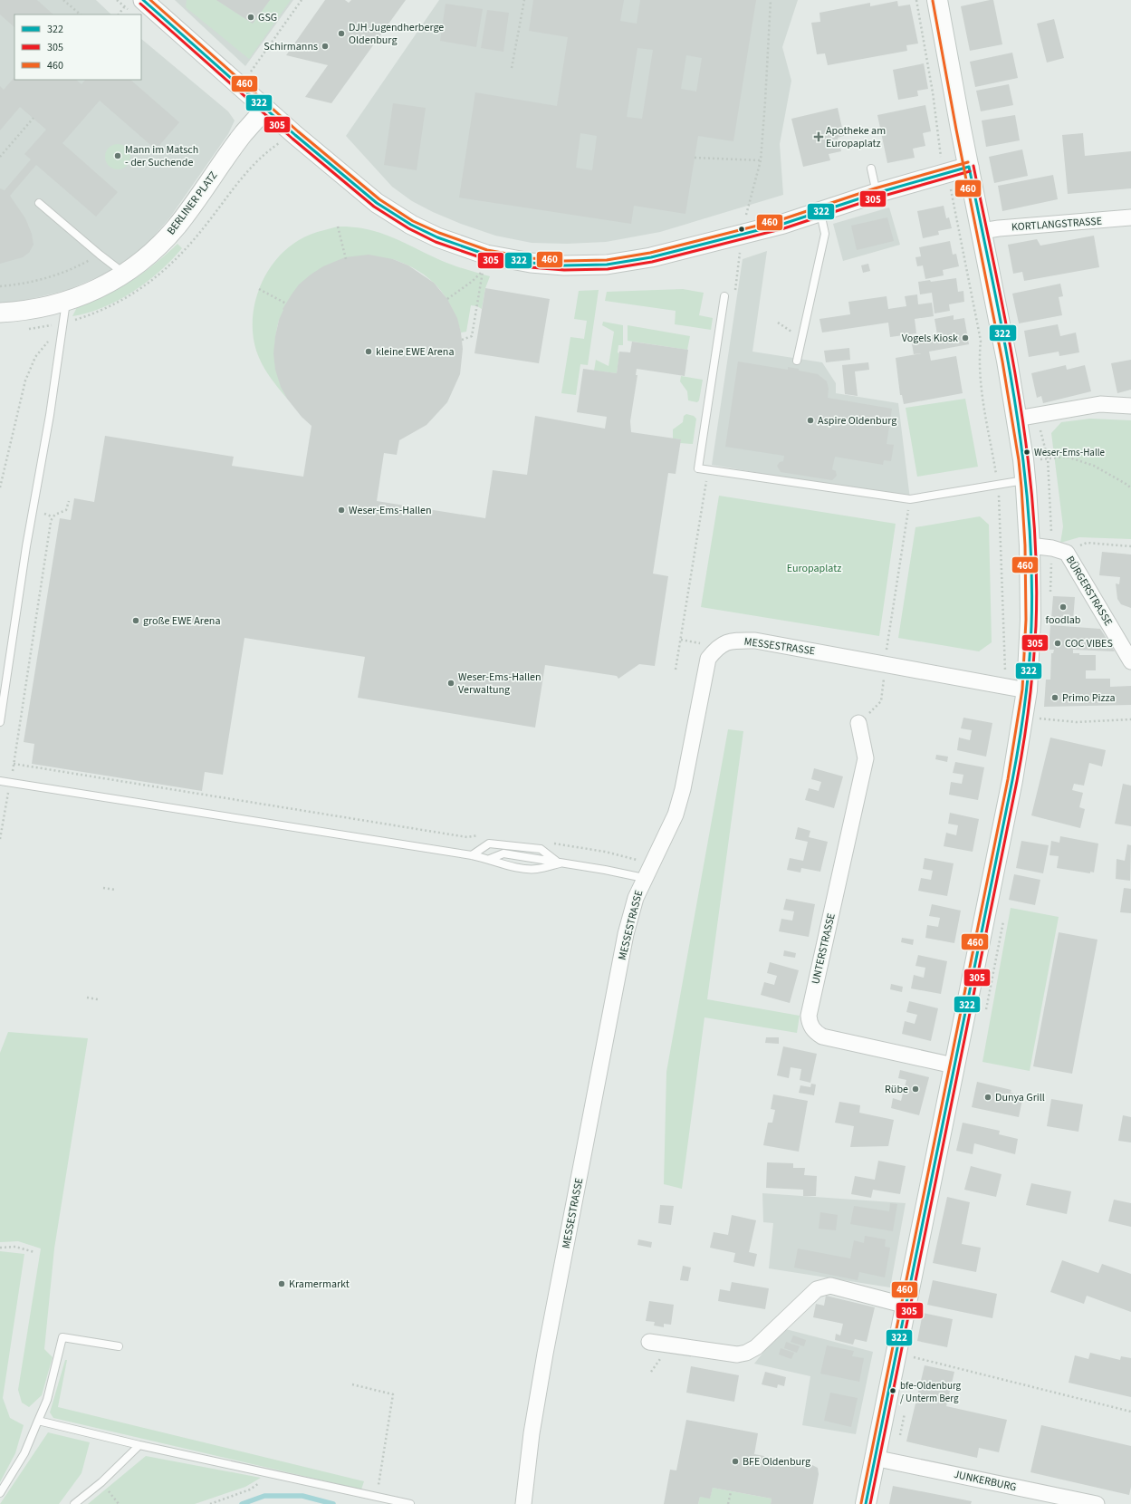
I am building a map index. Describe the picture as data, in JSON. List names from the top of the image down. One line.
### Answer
{"streets":{"street":["BERLINER PLATZ","KORTLANGSTRASSE","BÜRGERSTRASSE","MESSESTRASSE","UNTERSTRASSE","JUNKERBURG"]},"parks":["Europaplatz"],"places":{"other":["GSG","DJH Jugendherberge Oldenburg","Schirmanns","Mann im Matsch - der Suchende","Vogels Kiosk","kleine EWE Arena","Aspire Oldenburg","Weser-Ems-Halle","Weser-Ems-Hallen","foodlab","große EWE Arena","COC VIBES","Weser-Ems-Hallen Verwaltung","Primo Pizza","Rübe","Dunya Grill","Kramermarkt","bfe-Oldenburg / Unterm Berg","BFE Oldenburg"],"health":["Apotheke am Europaplatz"]},"lines":["transit line 322","transit line 460","transit line 305"],"legend":["322","305","460"]}
